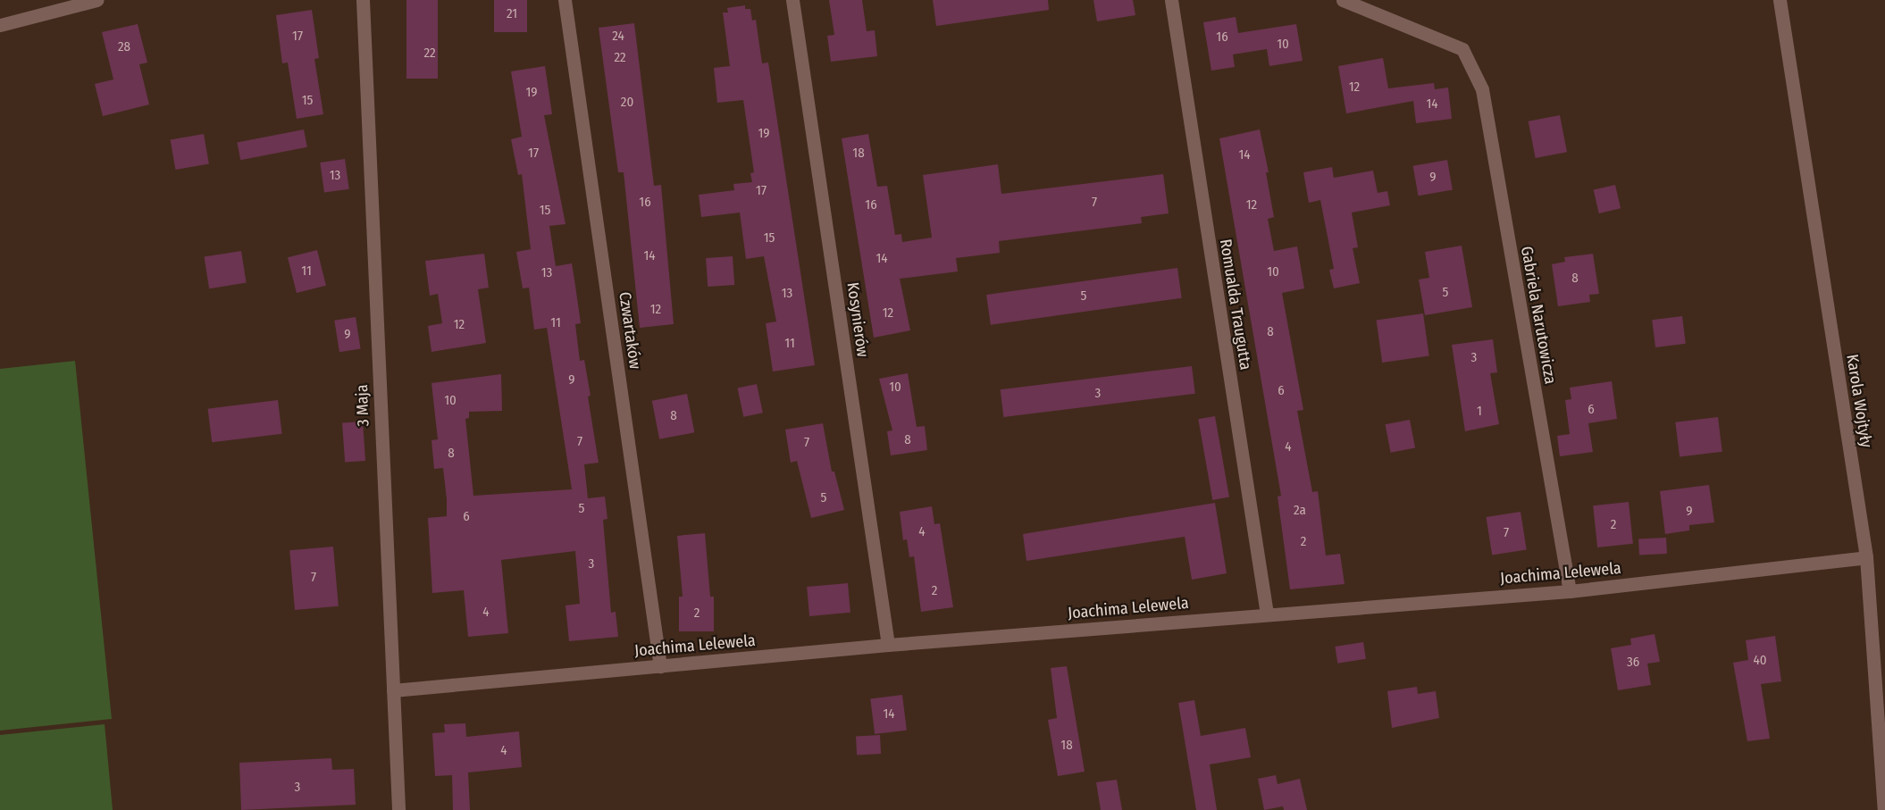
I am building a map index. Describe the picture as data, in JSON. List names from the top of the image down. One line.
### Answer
{"streets":{"street":["Romualda Traugutta","Gabriela Narutowicza","Kosynierów","Czwartaków","Karola Wojtyły","3 Maja","Joachima Lelewela"]},"crossings":[["Romualda Traugutta","Joachima Lelewela"],["Gabriela Narutowicza","Joachima Lelewela"],["Kosynierów","Joachima Lelewela"],["Czwartaków","Joachima Lelewela"],["Karola Wojtyły","Joachima Lelewela"],["3 Maja","Joachima Lelewela"]],"house_numbers":["21","17","24","16","10","28","22","22","12","19","15","20","14","19","17","18","14","13","9","17","16","7","16","12","15","15","14","14","11","10","13","8","5","13","5","12","12","11","12","8","9","11","3","9","10","6","3","10","6","1","8","8","7","7","4","8","5","5","2a","9","6","2","4","7","2","3","7","2","4","2","40","36","14","18","4","3"]}
